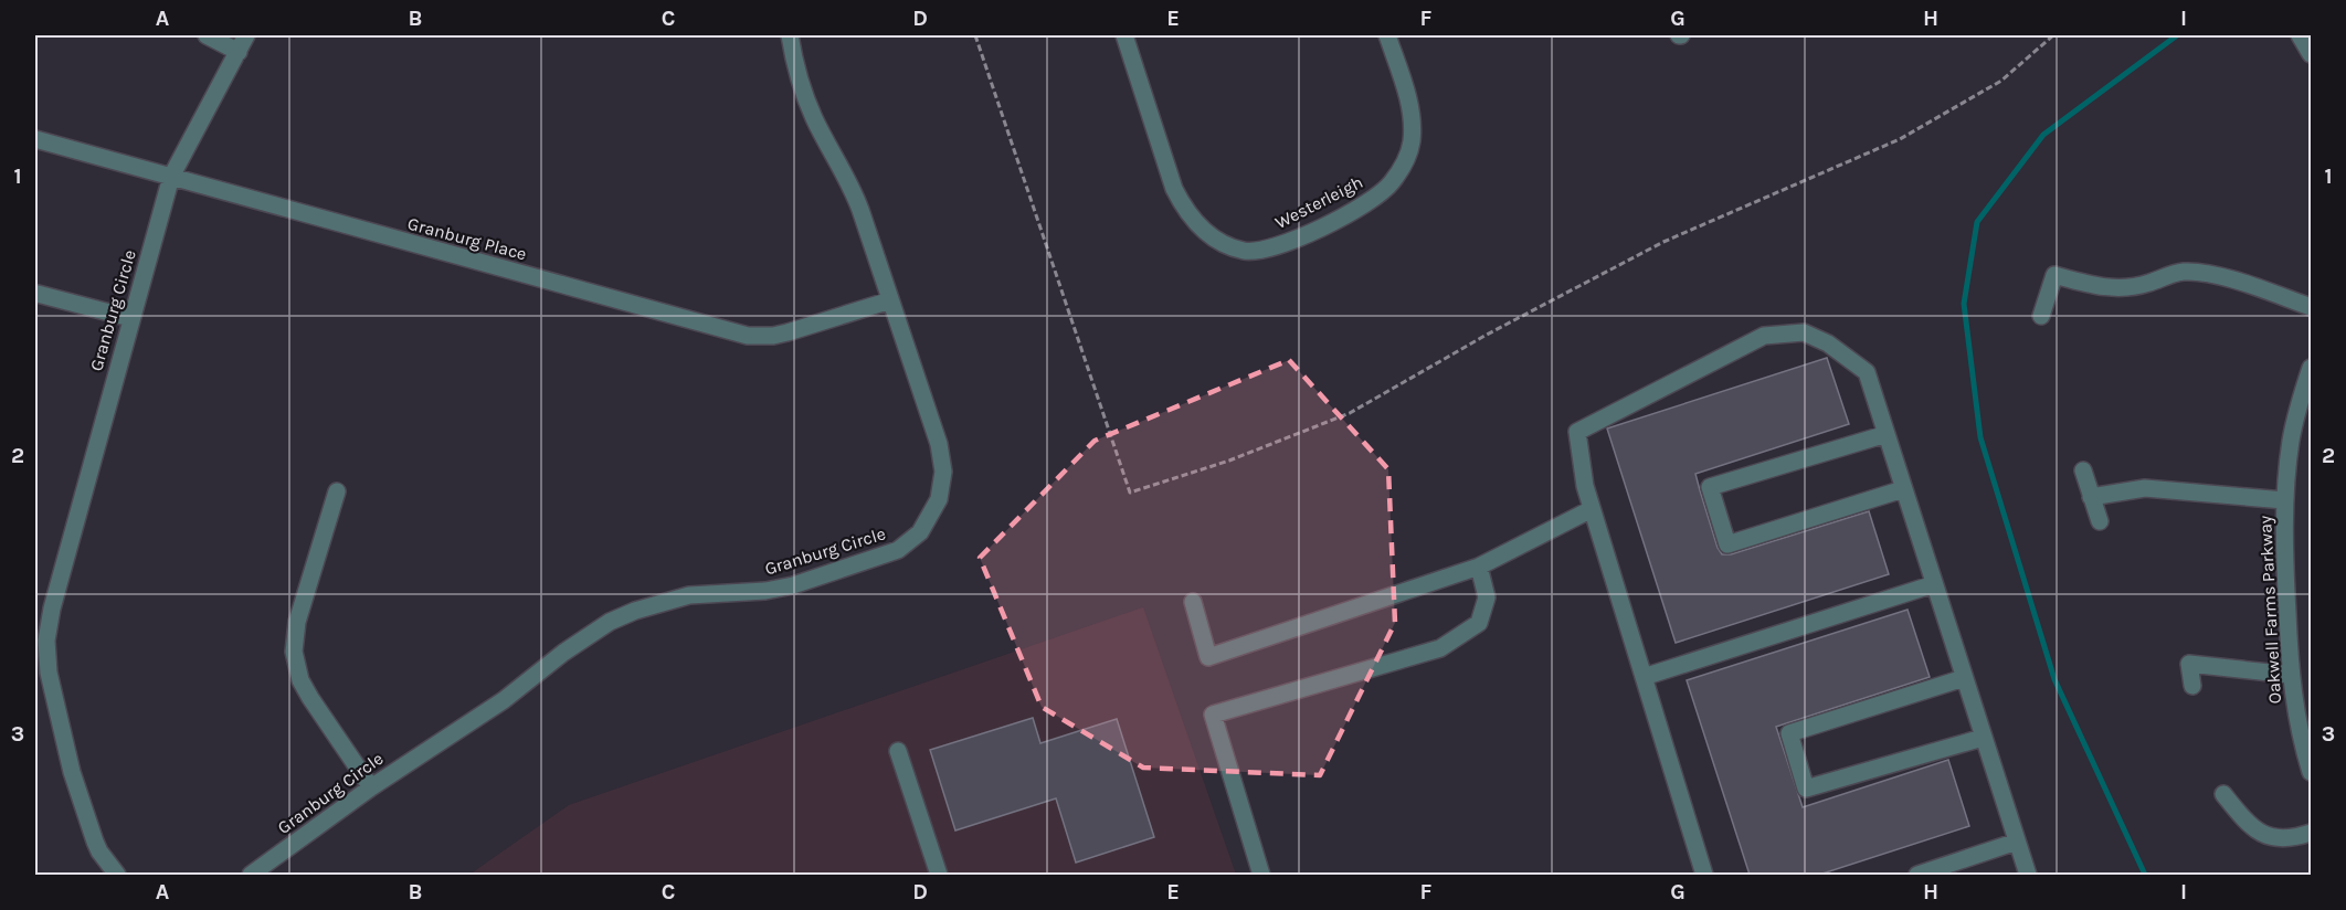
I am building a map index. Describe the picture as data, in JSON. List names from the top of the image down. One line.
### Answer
{"streets":{"street":["Westerleigh","Granburg Place","Granburg Circle","Oakwell Farms Parkway"]},"crossings":[["Granburg Place","Granburg Circle"]],"grid":{"columns":["A","B","C","D","E","F","G","H","I"],"rows":["1","2","3"]}}
